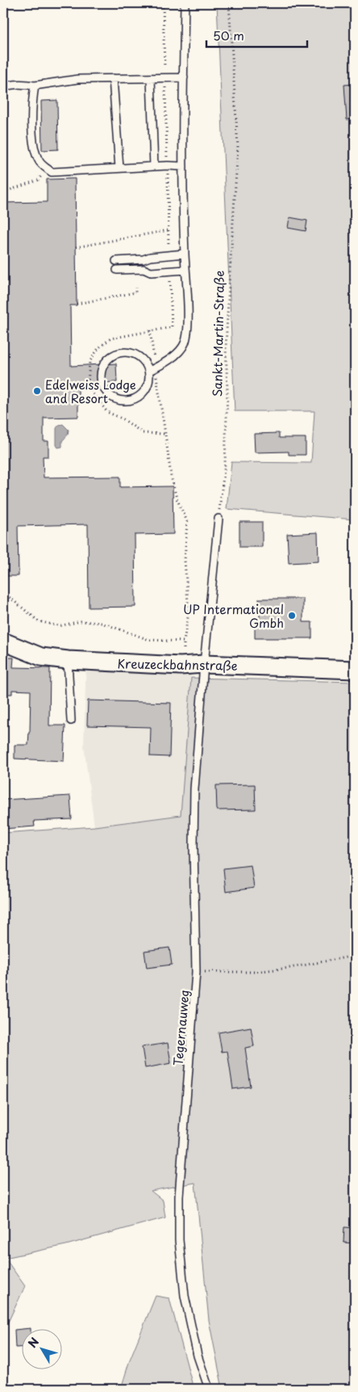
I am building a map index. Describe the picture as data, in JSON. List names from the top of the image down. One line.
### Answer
{"streets":{"street":["Kreuzeckbahnstraße"],"lane":["Tegernauweg"],"path":["Sankt-Martin-Straße"]},"crossings":[["Kreuzeckbahnstraße","Tegernauweg"]],"places":["Edelweiss Lodge and Resort","UP Intermational Gmbh"],"scale_bar":"50 m","north":"top left"}
